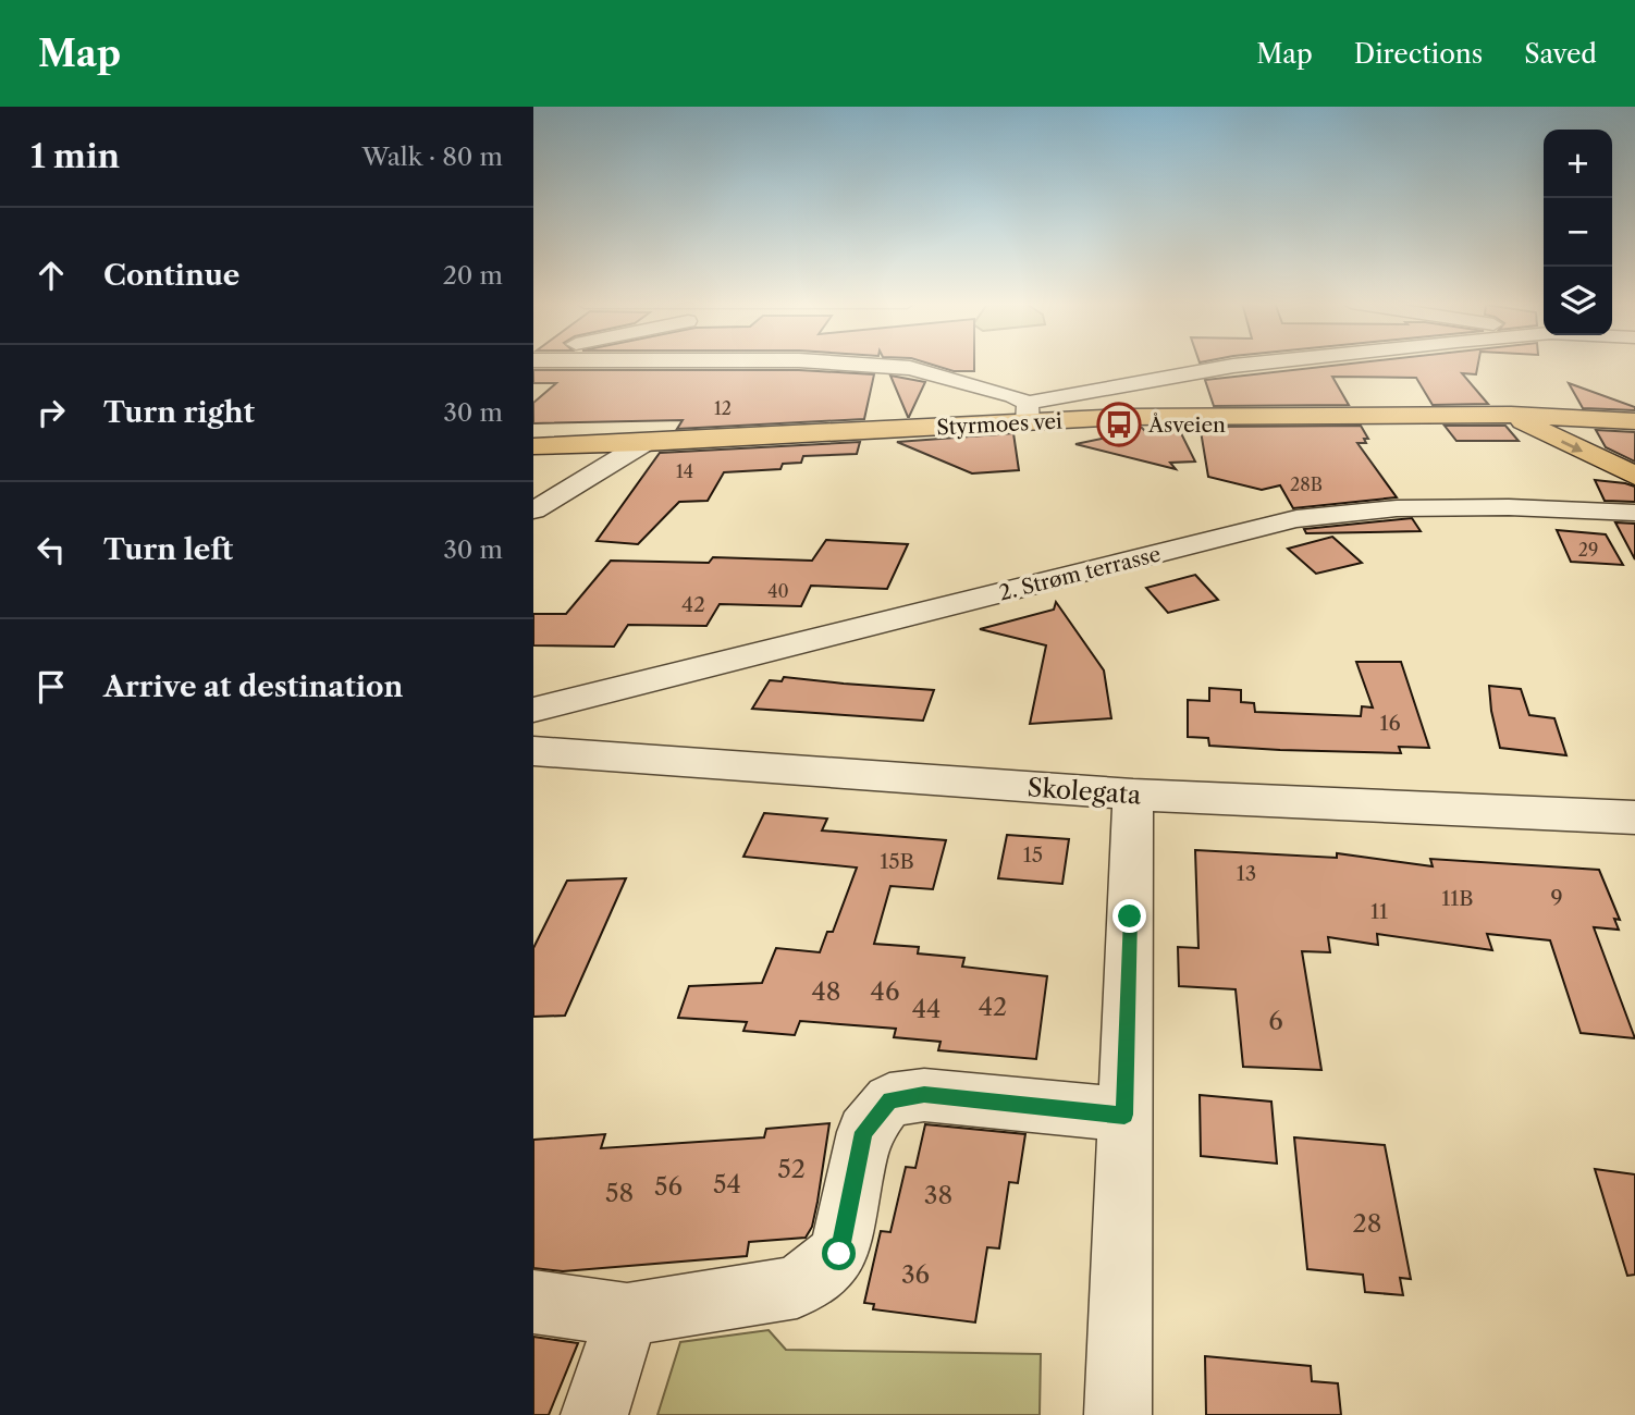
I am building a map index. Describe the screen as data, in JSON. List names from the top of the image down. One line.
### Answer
{"streets":{"main road":["Styrmoes vei"],"street":["2. Strøm terrasse","Skolegata"]},"places":{"bus stop":["Åsveien"]},"house_numbers":["12","14","28B","29","40","42","16","15","15B","13","9","11B","11","48","46","42","44","6","52","54","56","58","38","28","36"],"page":{"header":"Map","nav":["Map","Directions","Saved"],"heading":["1 min","Walk · 80 m"],"map_buttons":["+","−"],"list":[["Continue","20 m"],["Turn right","30 m"],["Turn left","30 m"],"Arrive at destination"]}}
